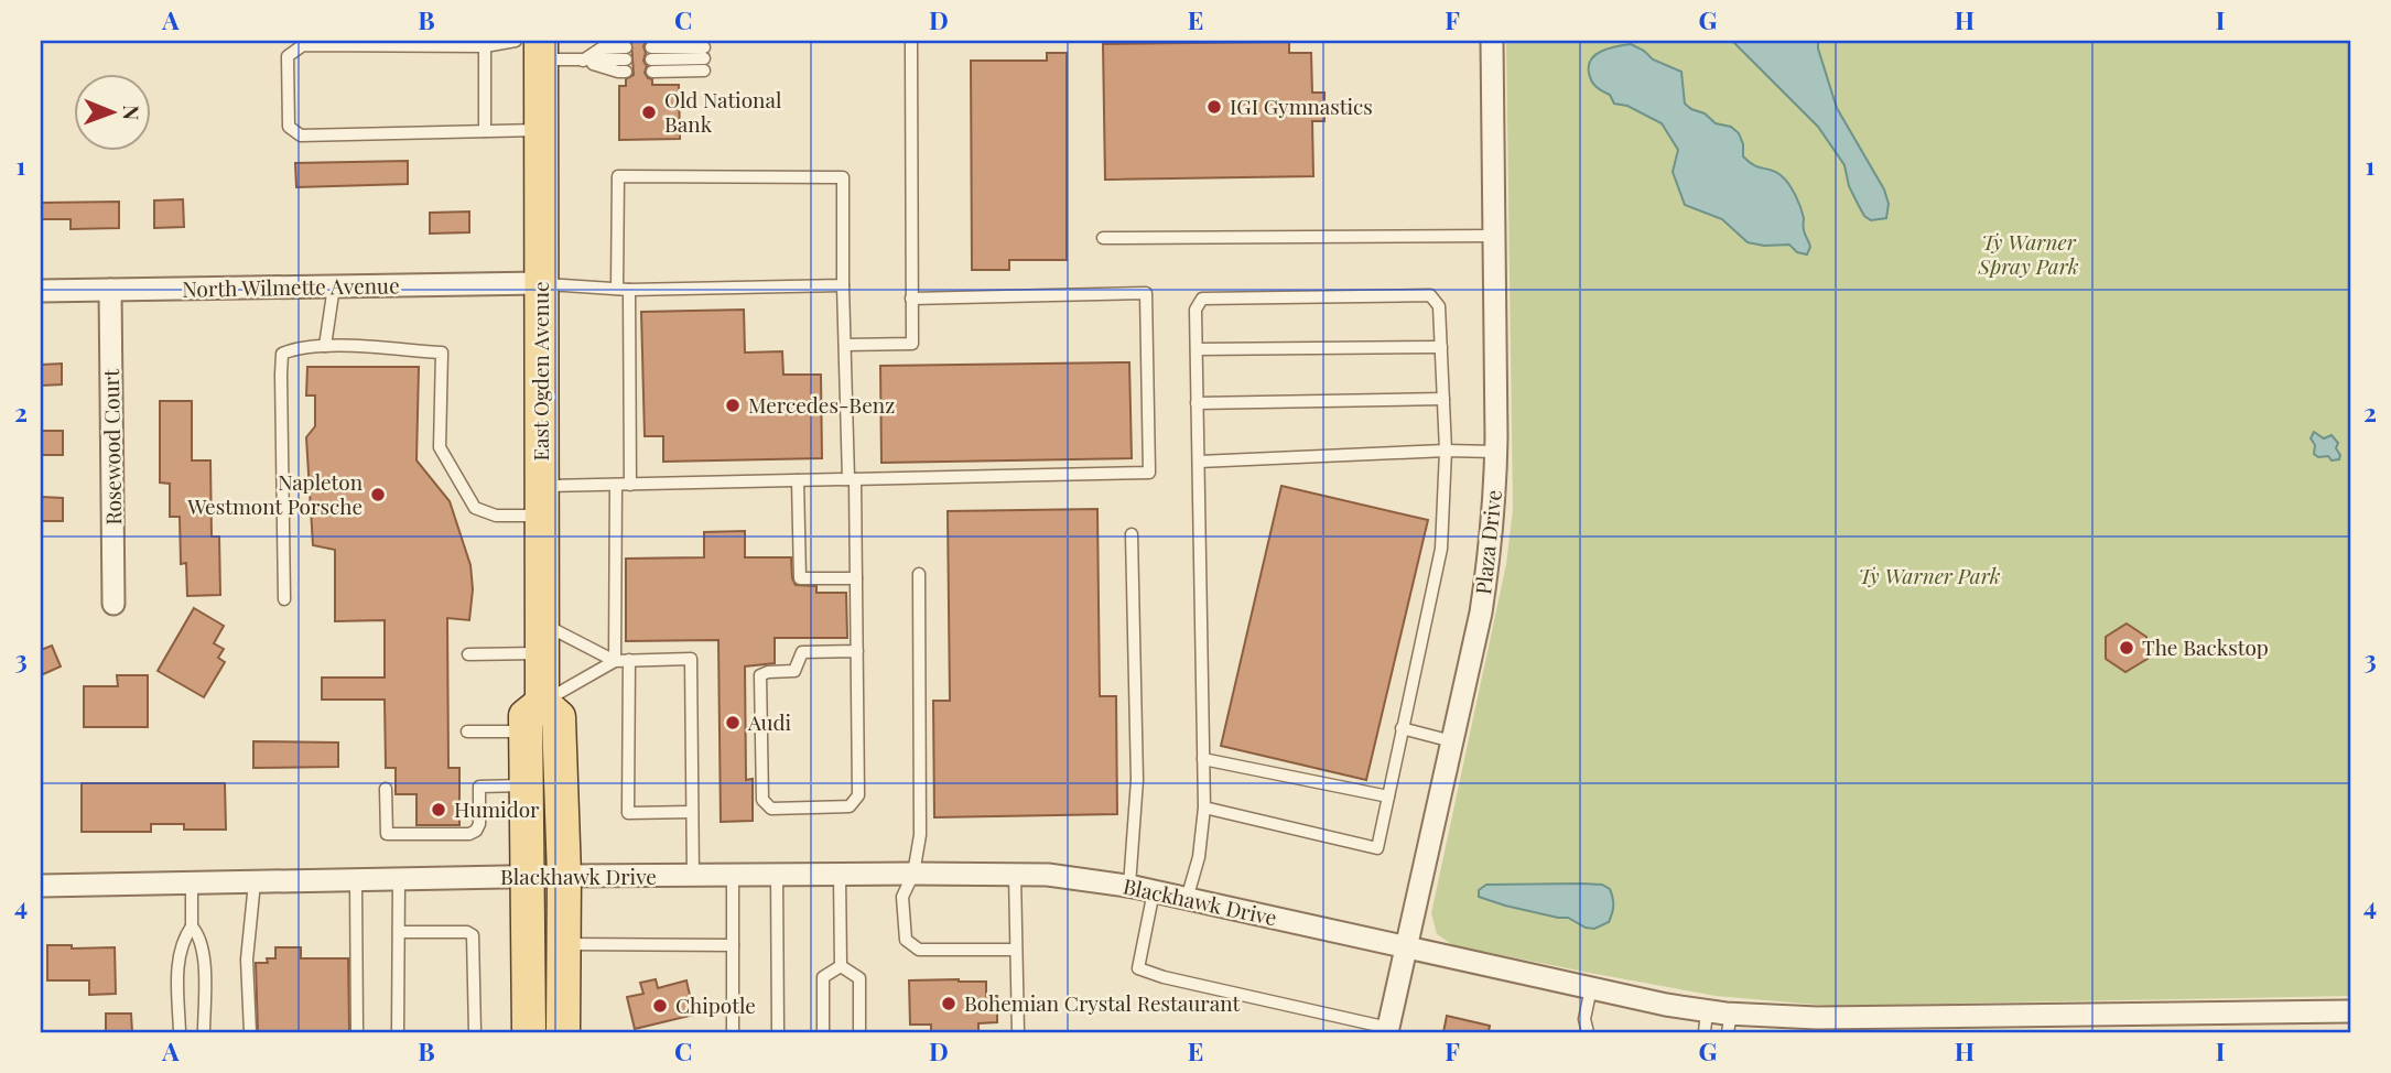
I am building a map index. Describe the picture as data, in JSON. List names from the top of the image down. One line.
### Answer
{"streets":{"main road":["East Ogden Avenue"],"street":["North Wilmette Avenue","Rosewood Court","Plaza Drive","Blackhawk Drive"]},"crossings":[["North Wilmette Avenue","East Ogden Avenue"],["North Wilmette Avenue","Rosewood Court"],["East Ogden Avenue","Blackhawk Drive"],["Plaza Drive","Blackhawk Drive"]],"parks":["Ty Warner Spray Park","Ty Warner Park"],"places":["IGI Gymnastics","Old National Bank","Mercedes-Benz","Napleton Westmont Porsche","The Backstop","Audi","Humidor","Bohemian Crystal Restaurant","Chipotle"],"north":"right","grid":{"columns":["A","B","C","D","E","F","G","H","I"],"rows":["1","2","3","4"]}}
